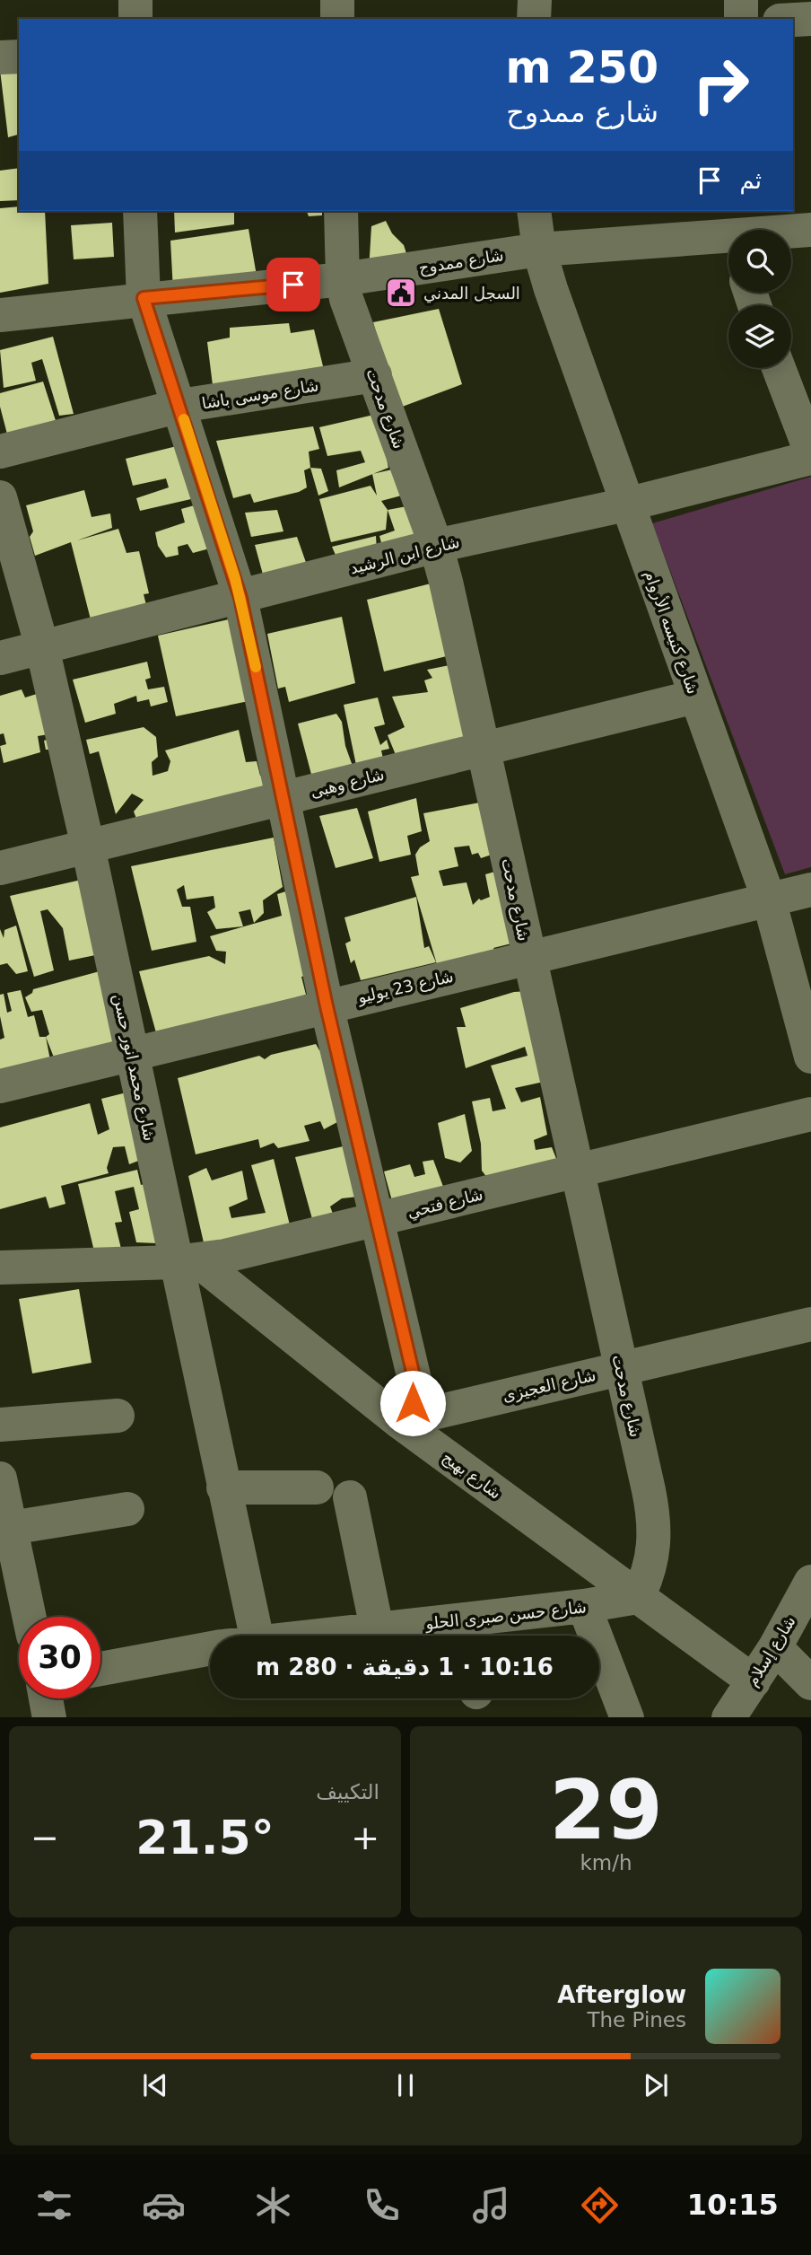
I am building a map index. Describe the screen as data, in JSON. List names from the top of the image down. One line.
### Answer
{"streets":{"street":["شارع ممدوح","شارع موسى باشا","شارع مدحت","شارع ابن الرشيد","شارع كنيسه الأروام","شارع وهبى","شارع 23 يوليو","شارع محمد انور حسن","شارع فتحي","شارع العجيزى","شارع بهيج","شارع حسن صبرى الحلو","شارع إسلام"]},"crossings":[["شارع ممدوح","شارع مدحت"],["شارع ممدوح","شارع كنيسه الأروام"],["شارع موسى باشا","شارع مدحت"],["شارع مدحت","شارع ابن الرشيد"],["شارع مدحت","شارع وهبى"],["شارع مدحت","شارع 23 يوليو"],["شارع مدحت","شارع فتحي"],["شارع مدحت","شارع العجيزى"],["شارع مدحت","شارع بهيج"],["شارع مدحت","شارع حسن صبرى الحلو"],["شارع ابن الرشيد","شارع كنيسه الأروام"],["شارع ابن الرشيد","شارع محمد انور حسن"],["شارع كنيسه الأروام","شارع وهبى"],["شارع كنيسه الأروام","شارع 23 يوليو"],["شارع وهبى","شارع محمد انور حسن"],["شارع 23 يوليو","شارع محمد انور حسن"],["شارع محمد انور حسن","شارع فتحي"],["شارع محمد انور حسن","شارع بهيج"],["شارع فتحي","شارع بهيج"],["شارع العجيزى","شارع بهيج"],["شارع بهيج","شارع حسن صبرى الحلو"],["شارع بهيج","شارع إسلام"]],"places":{"public building":["السجل المدني"]},"page":{"turn":["250 m","شارع ممدوح"],"then":"ثم","limit":"30","trip":"10:16 · 1 دقيقة · 280 m","tile":[["29","km/h"],"التكييف"],"heat":["−","21.5°","+"],"song":["Afterglow","The Pines"],"tabs":"10:15"}}
